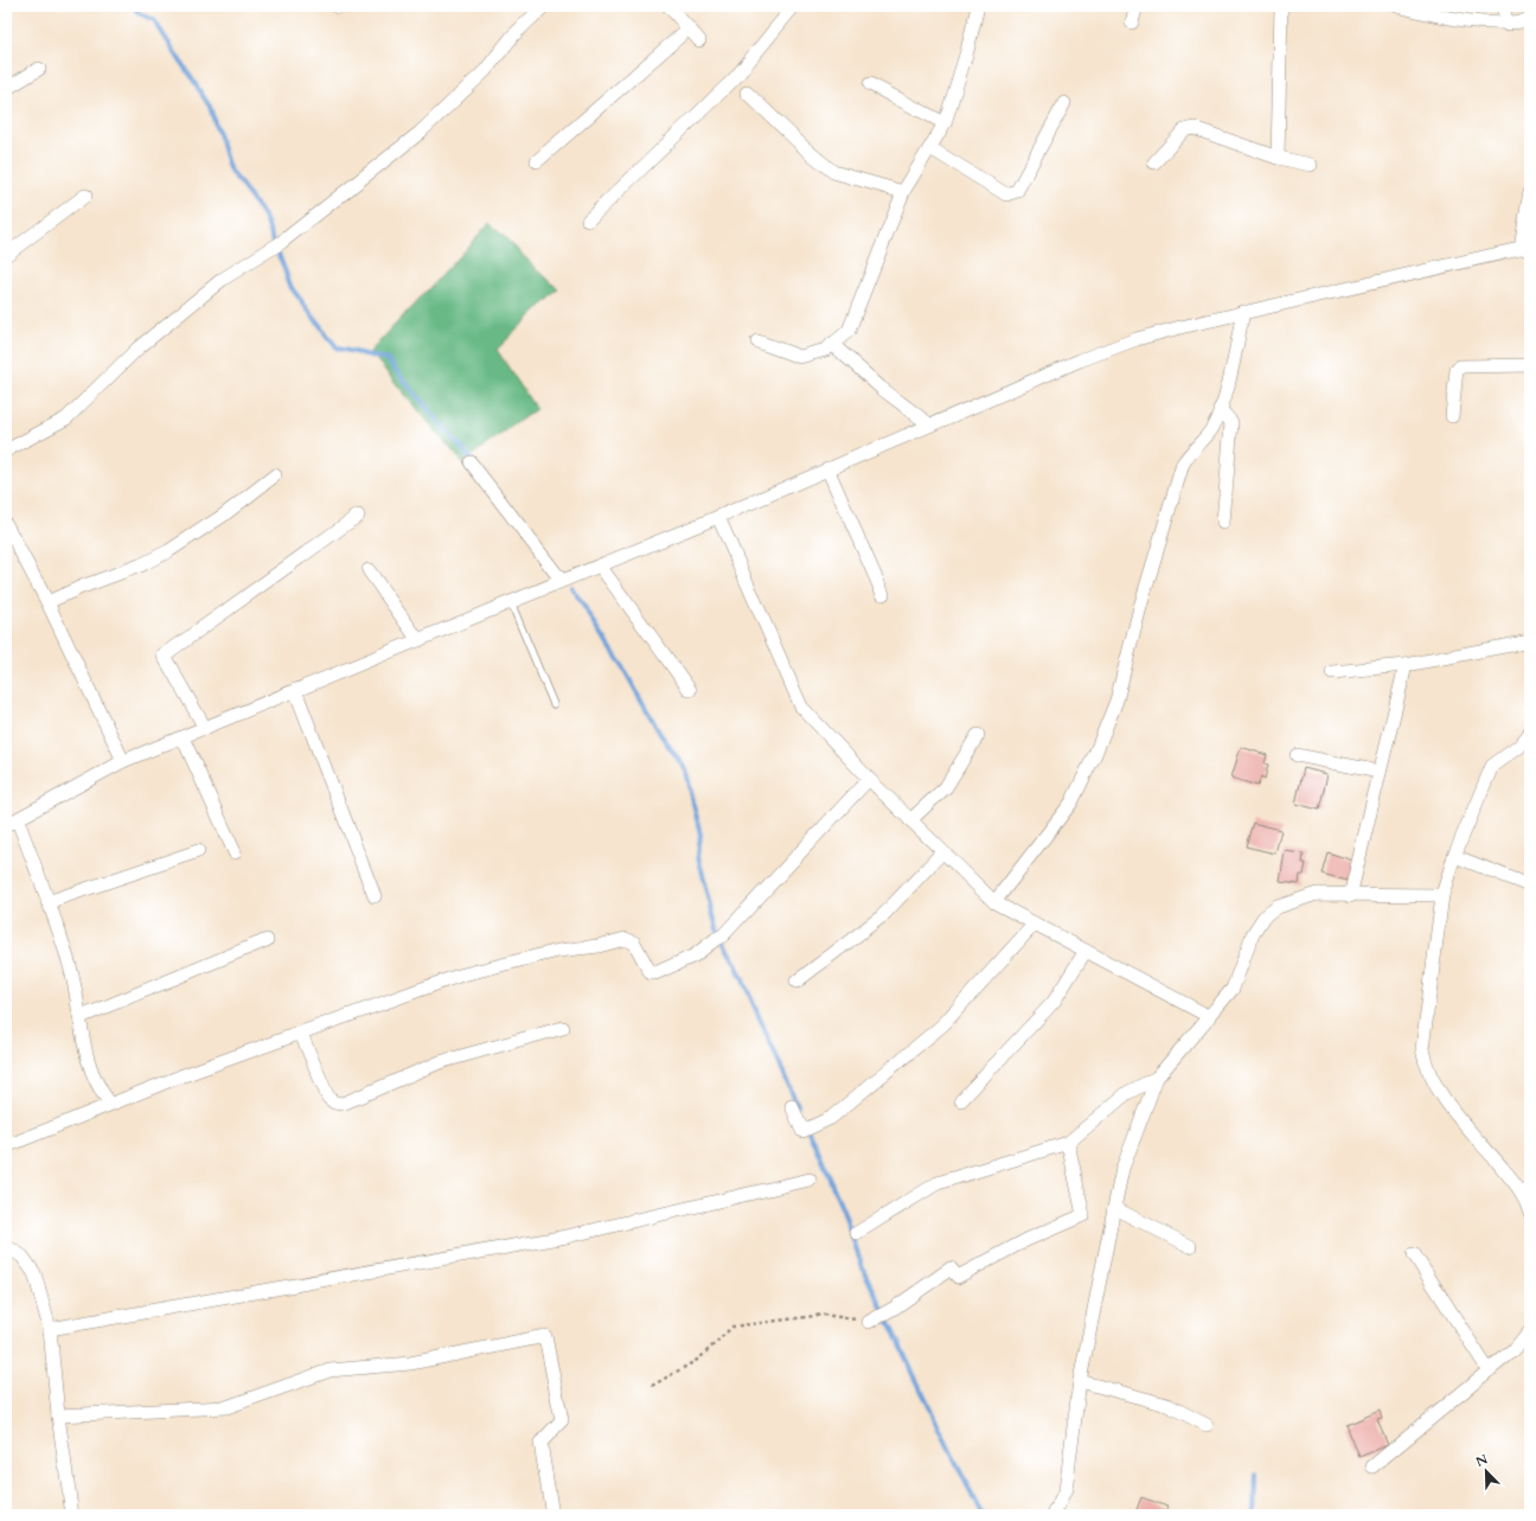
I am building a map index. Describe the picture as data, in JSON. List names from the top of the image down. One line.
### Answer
{"north":"top left"}
